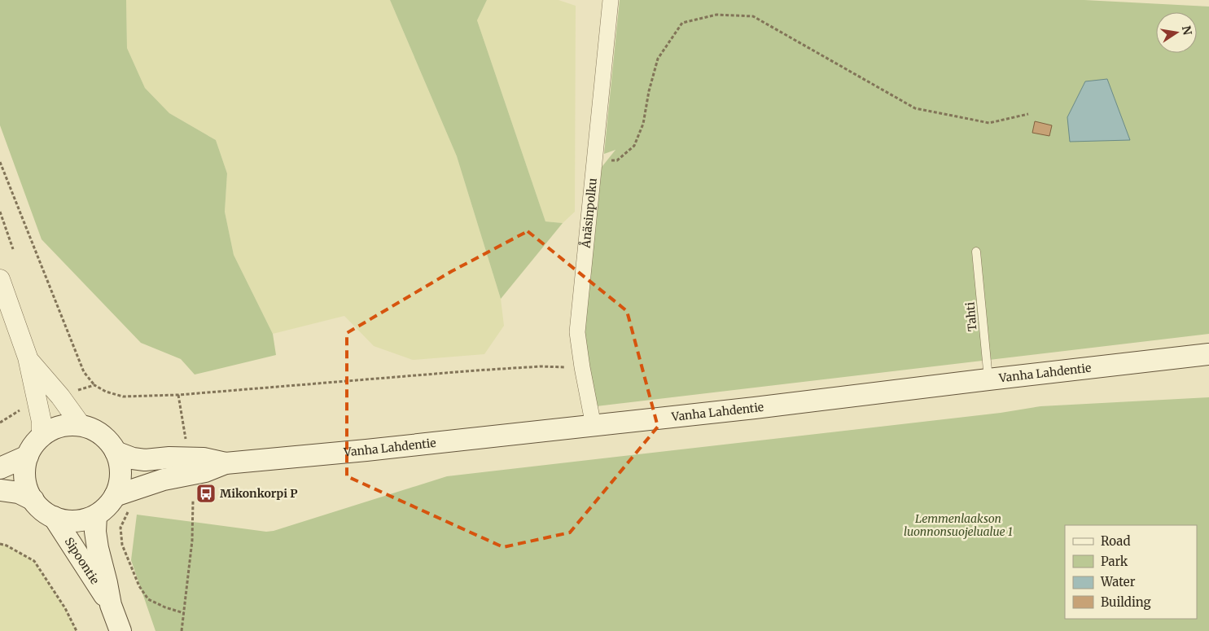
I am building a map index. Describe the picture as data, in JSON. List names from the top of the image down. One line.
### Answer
{"streets":{"main road":["Vanha Lahdentie","Sipoontie"],"street":["Ånäsinpolku"],"lane":["Tahti"]},"crossings":[["Ånäsinpolku","Vanha Lahdentie"],["Tahti","Vanha Lahdentie"],["Vanha Lahdentie","Sipoontie"]],"parks":["Lemmenlaakson luonnonsuojelualue 1"],"places":{"bus stop":["Mikonkorpi P"]},"legend":["Road","Park","Water","Building"],"north":"right"}
